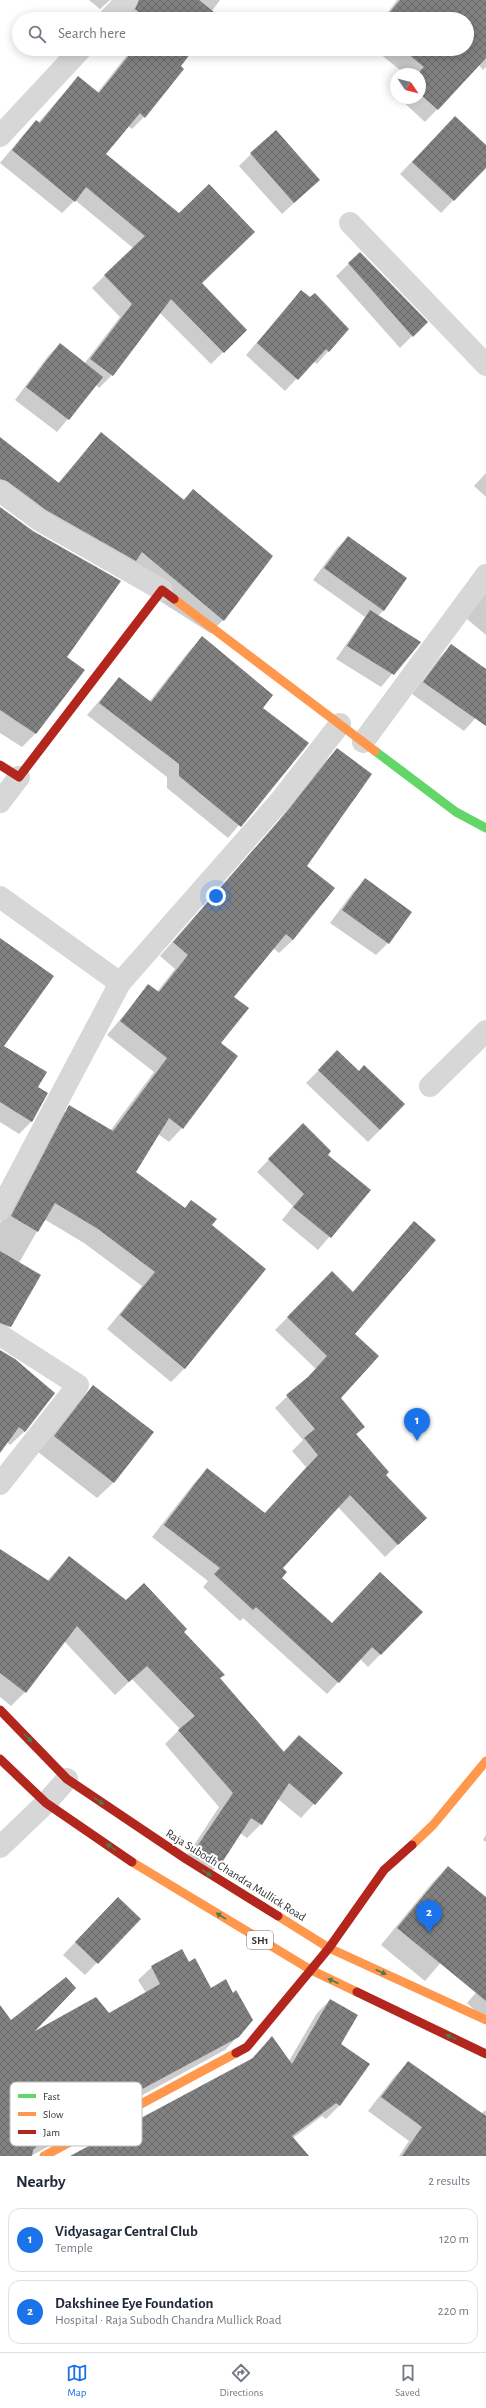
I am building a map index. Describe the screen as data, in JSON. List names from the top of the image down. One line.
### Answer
{"streets":{"street":["Raja Subodh Chandra Mullick Road","SH1"]},"legend":["Fast","Slow","Jam"],"north":"bottom right","page":{"search":"Search here","pins":["1","2"],"heading":["Nearby","2 results"],"list":[{"mark":"1","name":"Vidyasagar Central Club","note":"Temple","value":"120 m"},{"mark":"2","name":"Dakshinee Eye Foundation","note":"Hospital · Raja Subodh Chandra Mullick Road","value":"220 m"}],"nav":["Map","Directions","Saved"]}}
